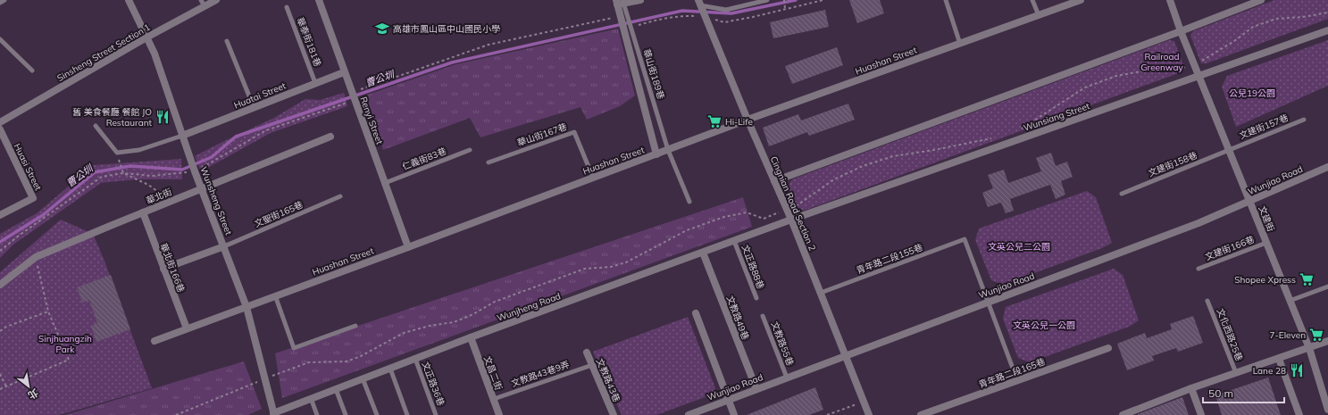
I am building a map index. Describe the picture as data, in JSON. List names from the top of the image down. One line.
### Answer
{"streets":{"street":["Sinsheng Street Section 1","Huashan Street","Huatai Street","Wunsiang Street","Renyi Street","Huasi Street","Wunjiao Road","華北街","Wunsheng Street","Cingnian Road Section 2","文建街","華北街166巷","Wunjheng Road","文教路49巷","文昌二街","青年路二段165巷","文教路43巷"],"lane":["華泰街181巷","華山街189巷","文建街157巷","華山街167巷","仁義街83巷","文建街158巷","文聖街165巷","文建街166巷","青年路二段155巷","文正路88巷","文化西路25巷","文教路55巷","文教路43巷9弄","文正路36巷"]},"crossings":[["華泰街181巷","Huatai Street"],["Sinsheng Street Section 1","Wunsheng Street"],["Huashan Street","華山街189巷"],["Huashan Street","Renyi Street"],["Huashan Street","華山街167巷"],["Huashan Street","Wunsheng Street"],["Huashan Street","Cingnian Road Section 2"],["Huashan Street","華北街166巷"],["Huatai Street","Renyi Street"],["Huatai Street","Wunsheng Street"],["Wunsiang Street","Cingnian Road Section 2"],["Wunsiang Street","文建街"],["Wunsiang Street","Wunjheng Road"],["Renyi Street","仁義街83巷"],["文建街157巷","文建街158巷"],["文建街157巷","文建街"],["文建街158巷","文建街"],["Wunjiao Road","Cingnian Road Section 2"],["Wunjiao Road","文建街"],["Wunjiao Road","青年路二段155巷"],["Wunjiao Road","文教路49巷"],["Wunjiao Road","文教路55巷"],["華北街","Wunsheng Street"],["華北街","華北街166巷"],["Wunsheng Street","文聖街165巷"],["Wunsheng Street","Wunjheng Road"],["Cingnian Road Section 2","青年路二段155巷"],["Cingnian Road Section 2","Wunjheng Road"],["文建街","文建街166巷"],["文正路88巷","Wunjheng Road"],["Wunjheng Road","文教路49巷"],["Wunjheng Road","文昌二街"],["Wunjheng Road","文正路36巷"],["文昌二街","文教路43巷9弄"],["文教路43巷9弄","文教路43巷"]],"water":["曹公圳"],"parks":["Railroad Greenway","公兒19公園","文英公兒二公園","文英公兒一公園","Sinjhuangzih Park"],"places":{"school or university":["高雄市鳳山區中山國民小學"],"restaurant":["舊 美食餐廳 餐館 JO Restaurant","Lane 28"],"supermarket":["Hi-Life","Shopee Xpress","7-Eleven"]},"scale_bar":"50 m","north":"bottom right"}
